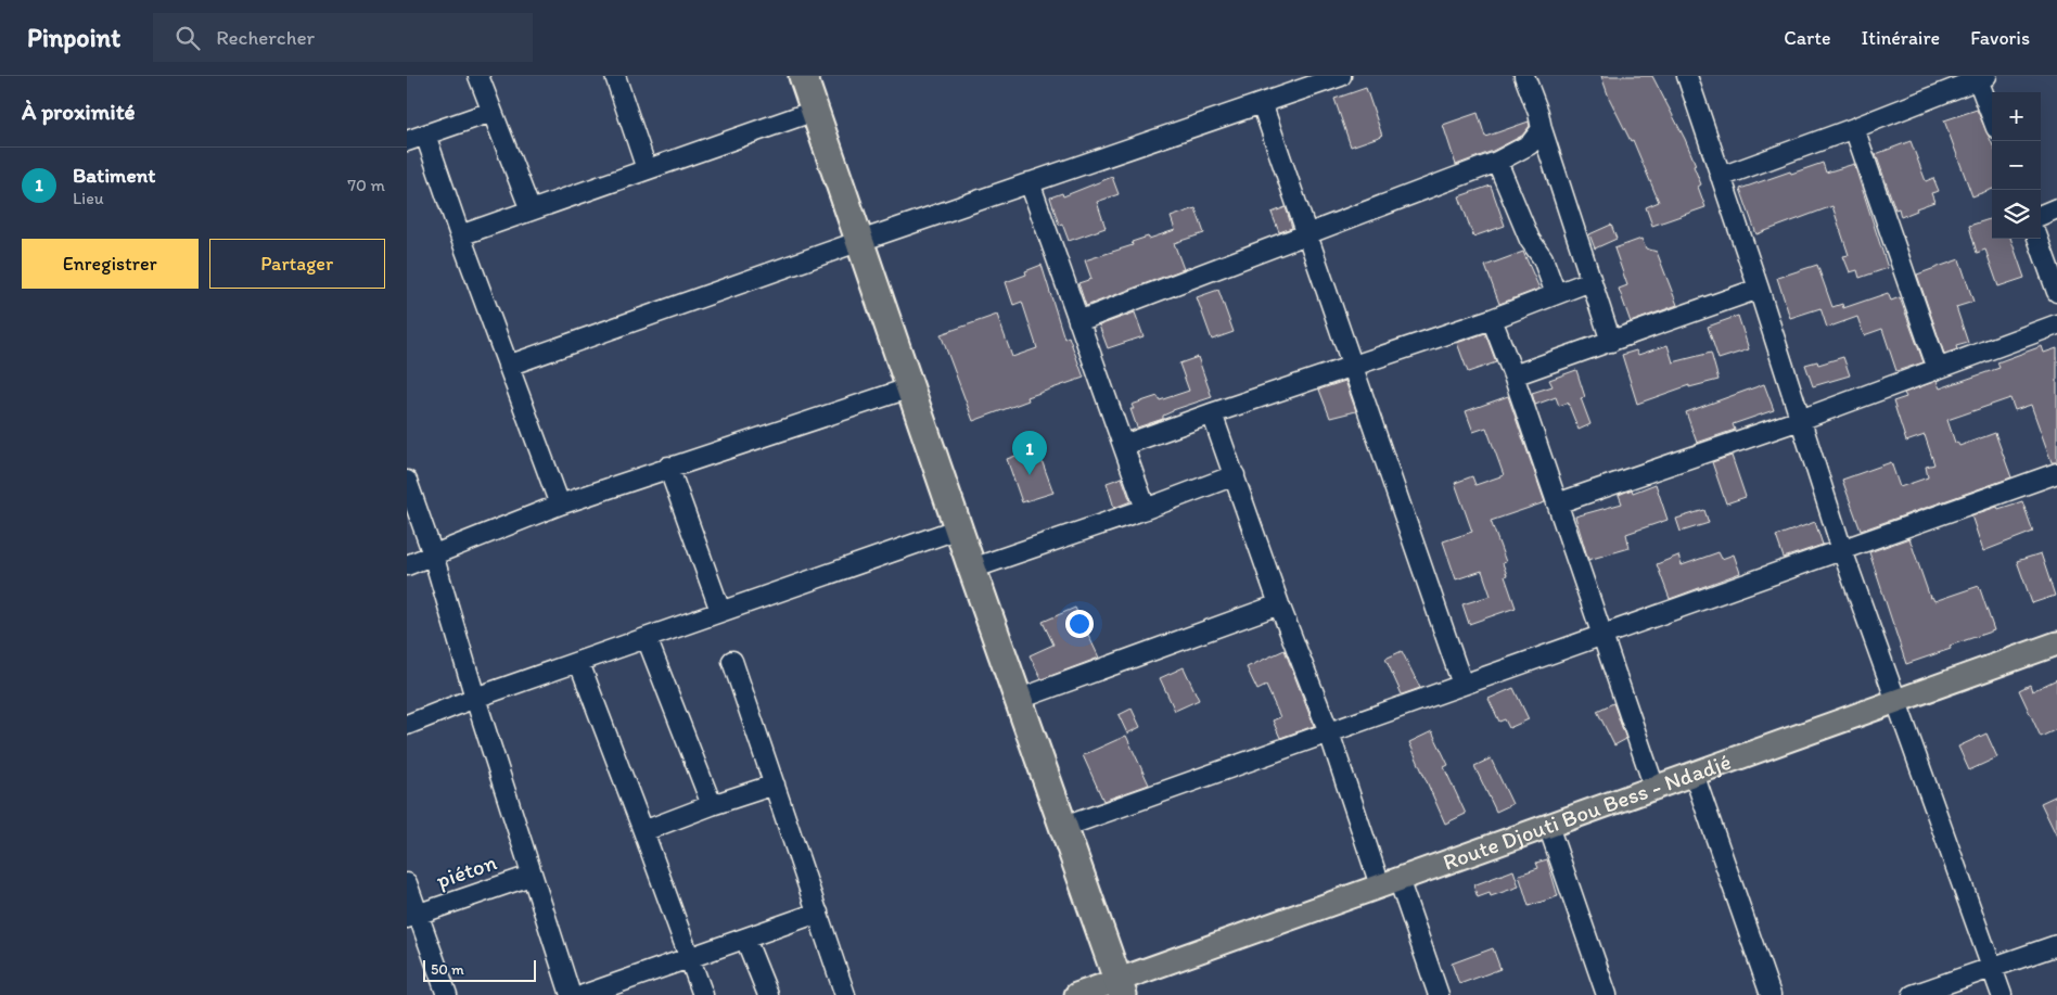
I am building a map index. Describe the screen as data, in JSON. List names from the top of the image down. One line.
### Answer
{"streets":{"main road":["Route Djouti Bou Bess - Ndadjé"],"street":["piéton"]},"scale_bar":"50 m","page":{"header":"Pinpoint","search":"Rechercher","nav":["Carte","Itinéraire","Favoris"],"heading":"À proximité","map_buttons":["+","−"],"list":[{"mark":"1","name":"Batiment","note":"Lieu","value":"70 m"}],"buttons":["Enregistrer","Partager"],"pins":"1","scale":"50 m"}}
